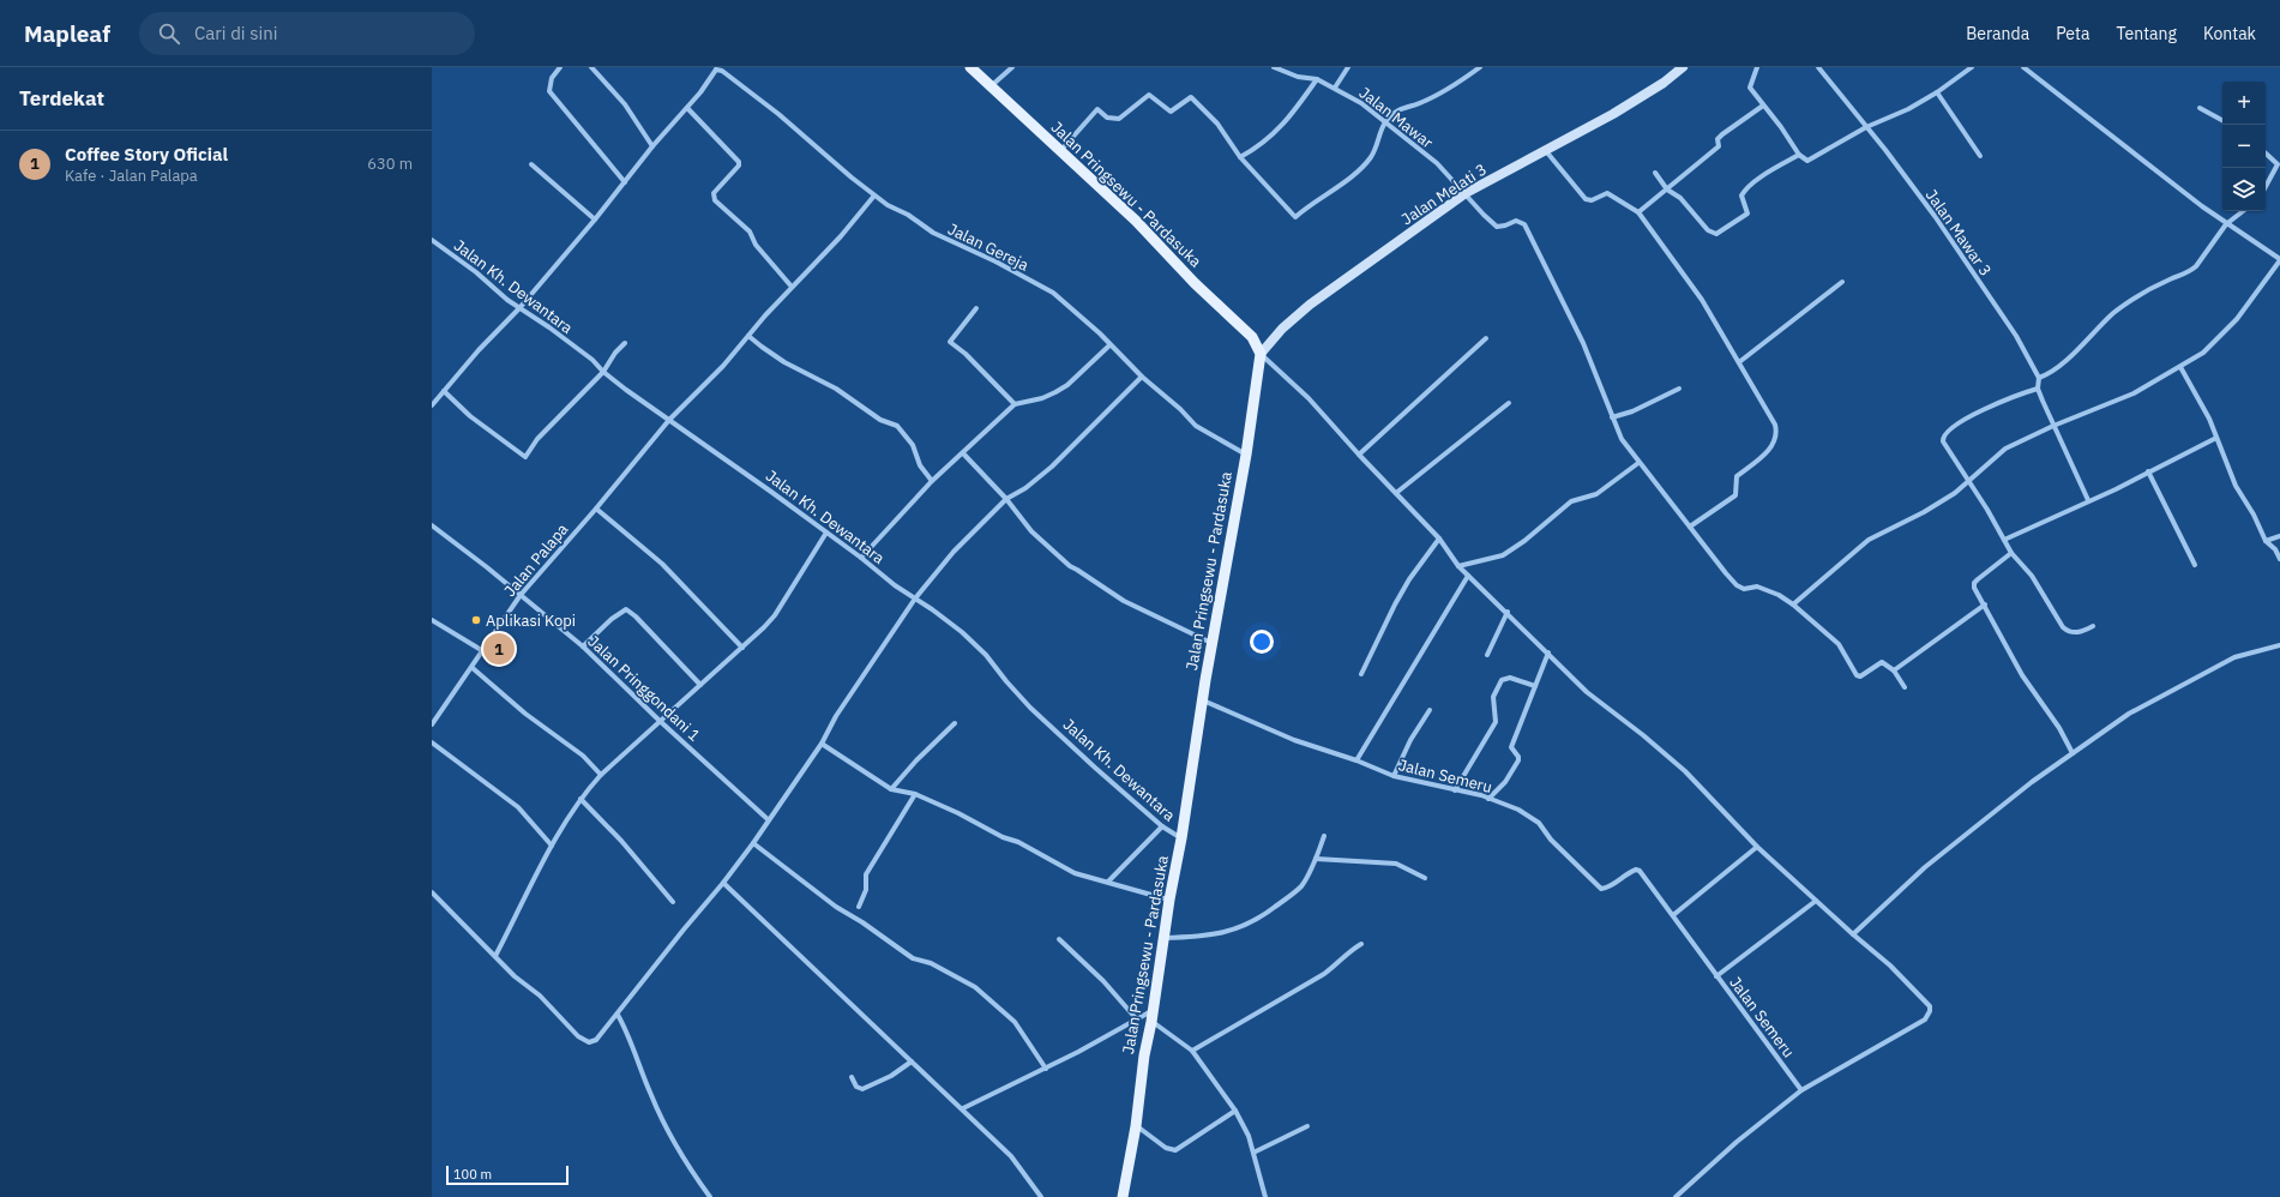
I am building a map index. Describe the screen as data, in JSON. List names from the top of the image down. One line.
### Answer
{"streets":{"main road":["Jalan Pringsewu - Pardasuka"],"street":["Jalan Mawar","Jalan Melati 3","Jalan Mawar 3","Jalan Gereja","Jalan Kh. Dewantara","Jalan Palapa","Jalan Pringgondani 1","Jalan Semeru"]},"crossings":[["Jalan Mawar","Jalan Melati 3"],["Jalan Pringsewu - Pardasuka","Jalan Melati 3"],["Jalan Pringsewu - Pardasuka","Jalan Gereja"],["Jalan Pringsewu - Pardasuka","Jalan Kh. Dewantara"],["Jalan Pringsewu - Pardasuka","Jalan Semeru"],["Jalan Gereja","Jalan Palapa"],["Jalan Kh. Dewantara","Jalan Palapa"],["Jalan Palapa","Jalan Pringgondani 1"]],"places":["Aplikasi Kopi"],"scale_bar":"100 m","page":{"header":"Mapleaf","search":"Cari di sini","nav":["Beranda","Peta","Tentang","Kontak"],"heading":"Terdekat","map_buttons":["+","−"],"list":[{"mark":"1","name":"Coffee Story Oficial","note":"Kafe · Jalan Palapa","value":"630 m"}],"pins":"1","scale":"100 m"}}
